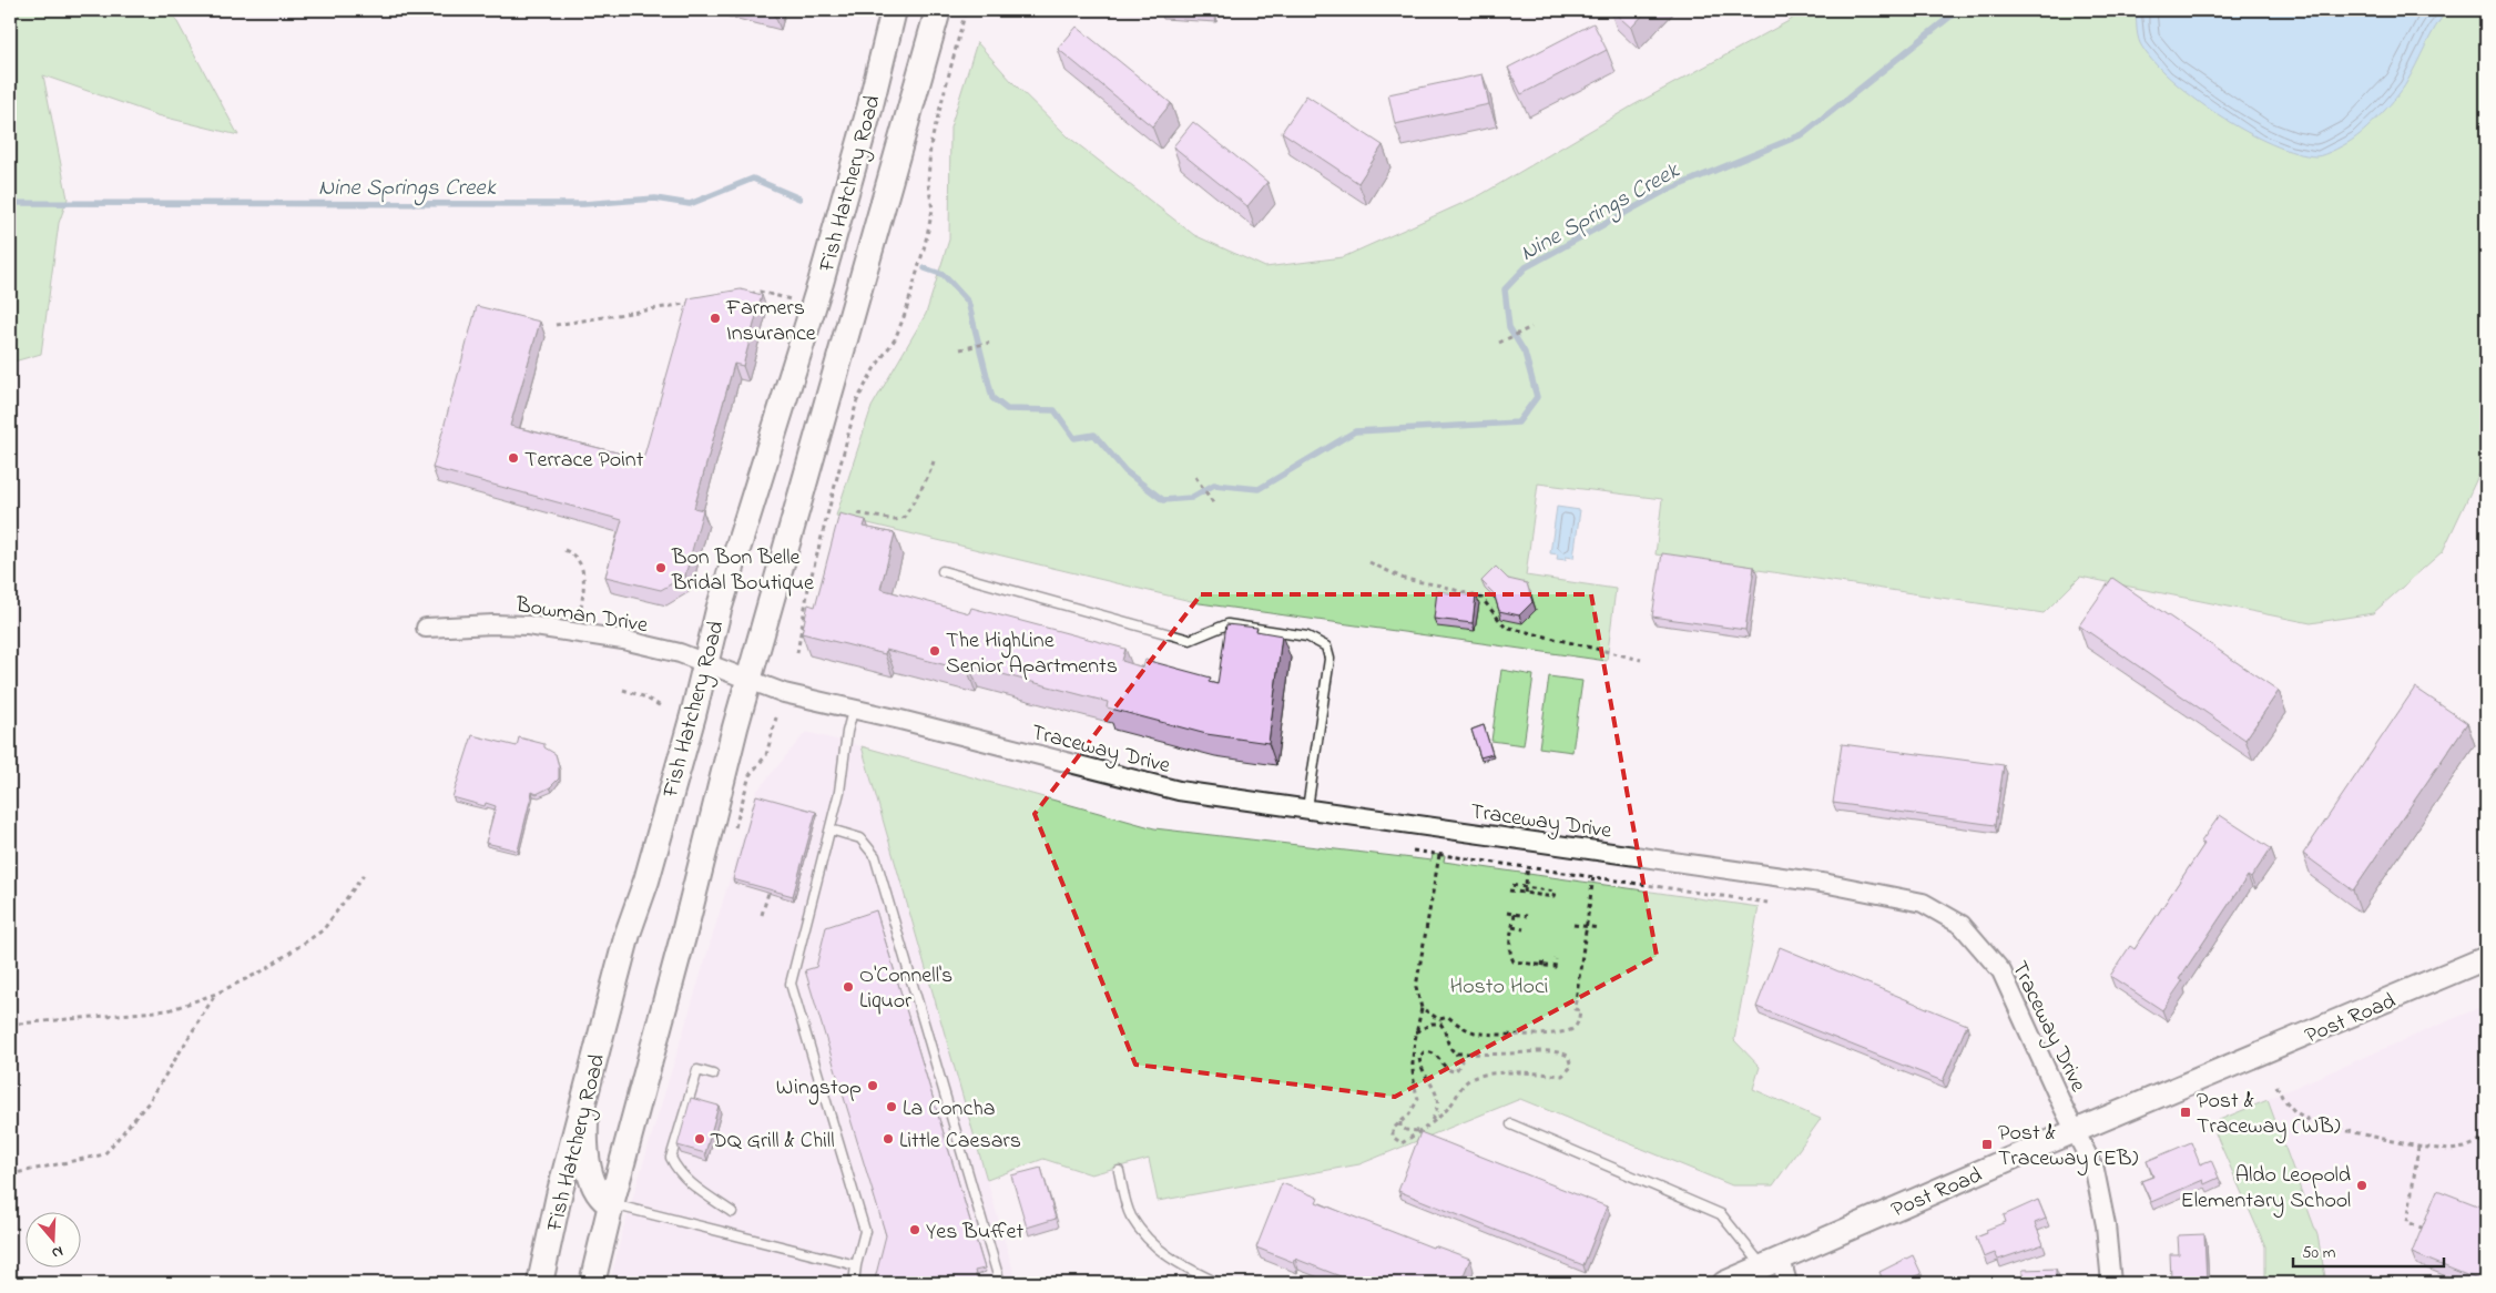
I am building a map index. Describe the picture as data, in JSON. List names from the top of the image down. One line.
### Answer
{"streets":{"main road":["Fish Hatchery Road"],"street":["Bowman Drive","Traceway Drive","Post Road"]},"crossings":[["Fish Hatchery Road","Bowman Drive"],["Fish Hatchery Road","Traceway Drive"],["Bowman Drive","Traceway Drive"],["Traceway Drive","Post Road"]],"water":["Nine Springs Creek"],"parks":["Hosto Hoci"],"places":{"other":["Farmers Insurance","Terrace Point","Bon Bon Belle Bridal Boutique","The HighLine Senior Apartments","O'Connell's Liquor","Wingstop","La Concha","DQ Grill & Chill","Little Caesars","Aldo Leopold Elementary School","Yes Buffet"],"transit":["Post & Traceway (WB)","Post & Traceway (EB)"]},"scale_bar":"50 m","north":"bottom"}
